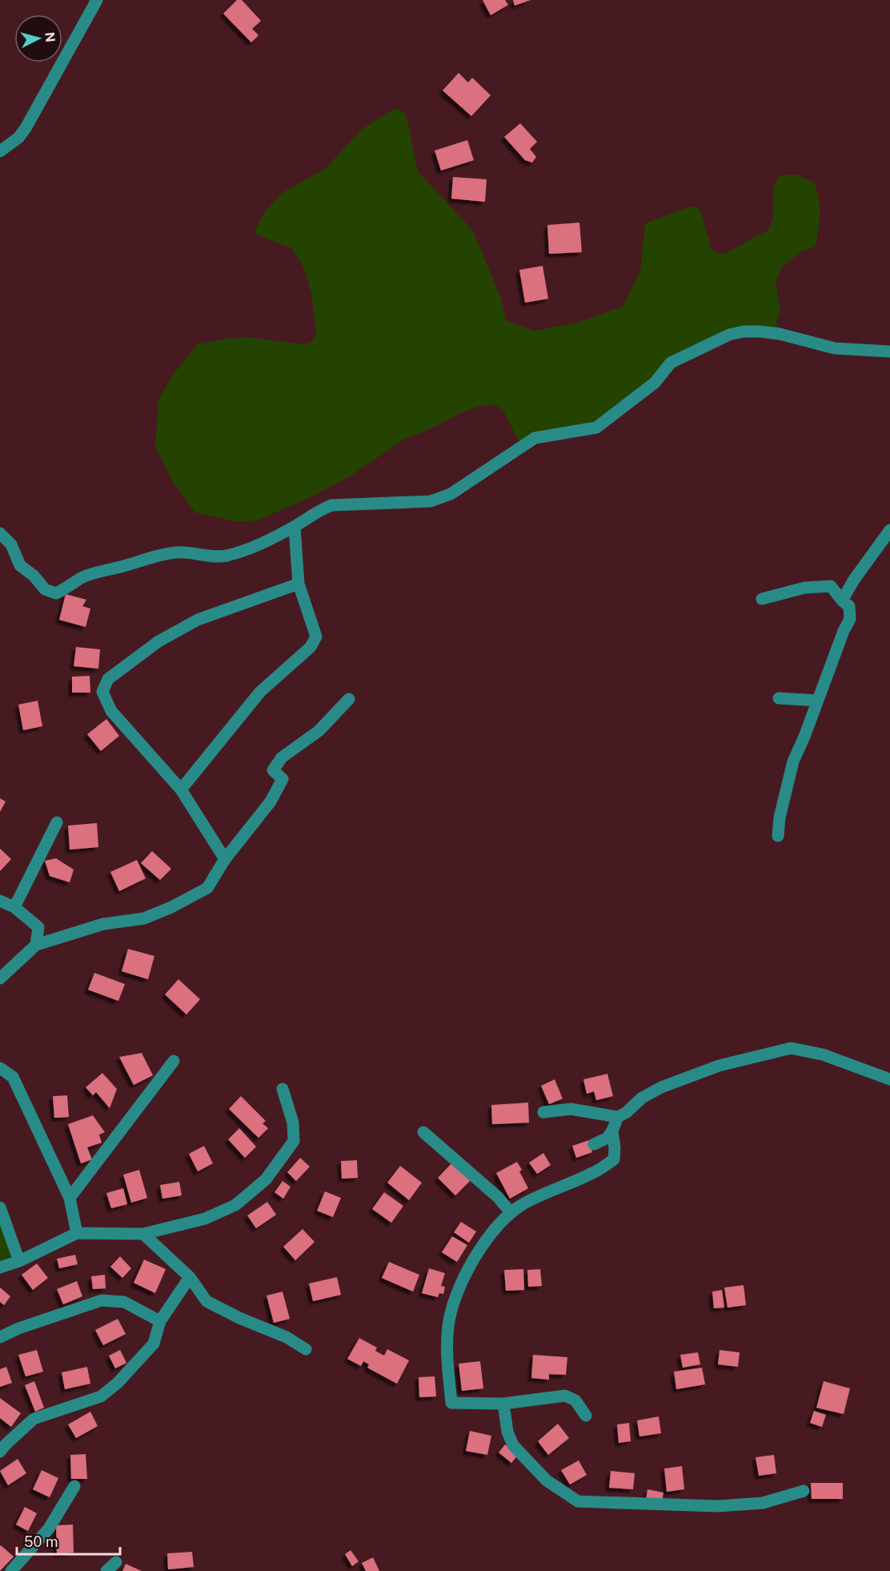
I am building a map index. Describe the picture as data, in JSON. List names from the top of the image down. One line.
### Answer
{"scale_bar":"50 m","north":"right"}
